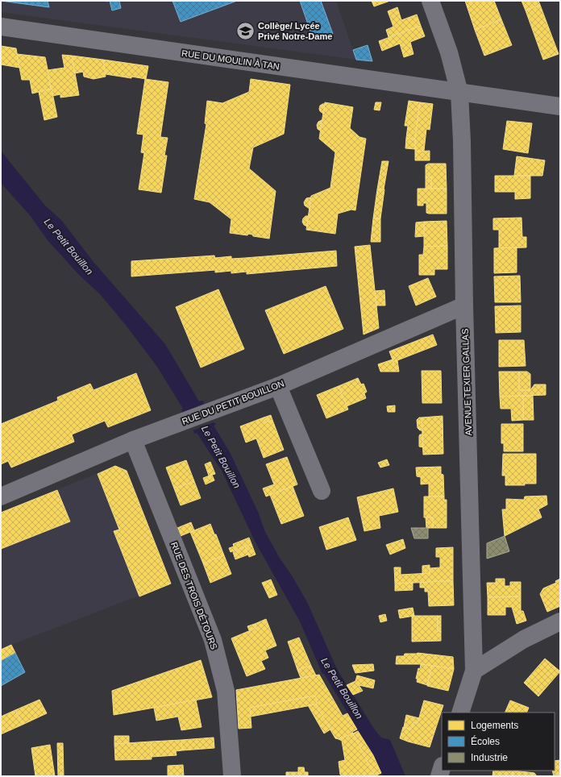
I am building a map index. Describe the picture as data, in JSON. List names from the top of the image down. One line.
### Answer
{"streets":{"street":["RUE DU MOULIN À TAN","AVENUE TEXIER GALLAS","RUE DU PETIT BOUILLON","RUE DES TROIS DÉTOURS"]},"crossings":[["RUE DU MOULIN À TAN","AVENUE TEXIER GALLAS"],["AVENUE TEXIER GALLAS","RUE DU PETIT BOUILLON"],["RUE DU PETIT BOUILLON","RUE DES TROIS DÉTOURS"]],"water":["Le Petit Bouillon"],"places":{"school or university":["Collège/ Lycée Privé Notre-Dame"]},"legend":["Logements","Écoles","Industrie"]}
